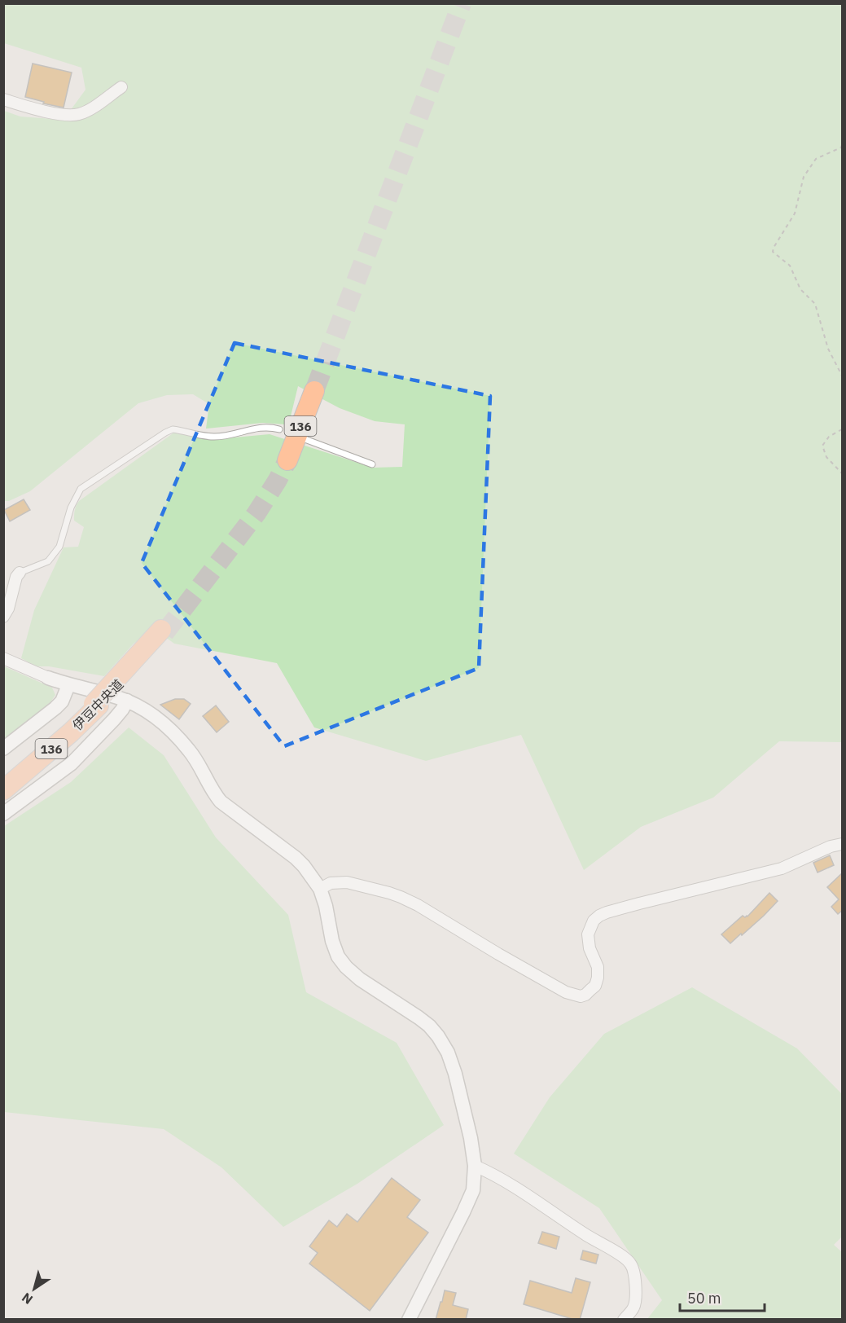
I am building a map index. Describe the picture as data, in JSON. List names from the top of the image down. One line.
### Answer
{"streets":{"highway":["136","伊豆中央道"]},"scale_bar":"50 m","north":"bottom left"}
